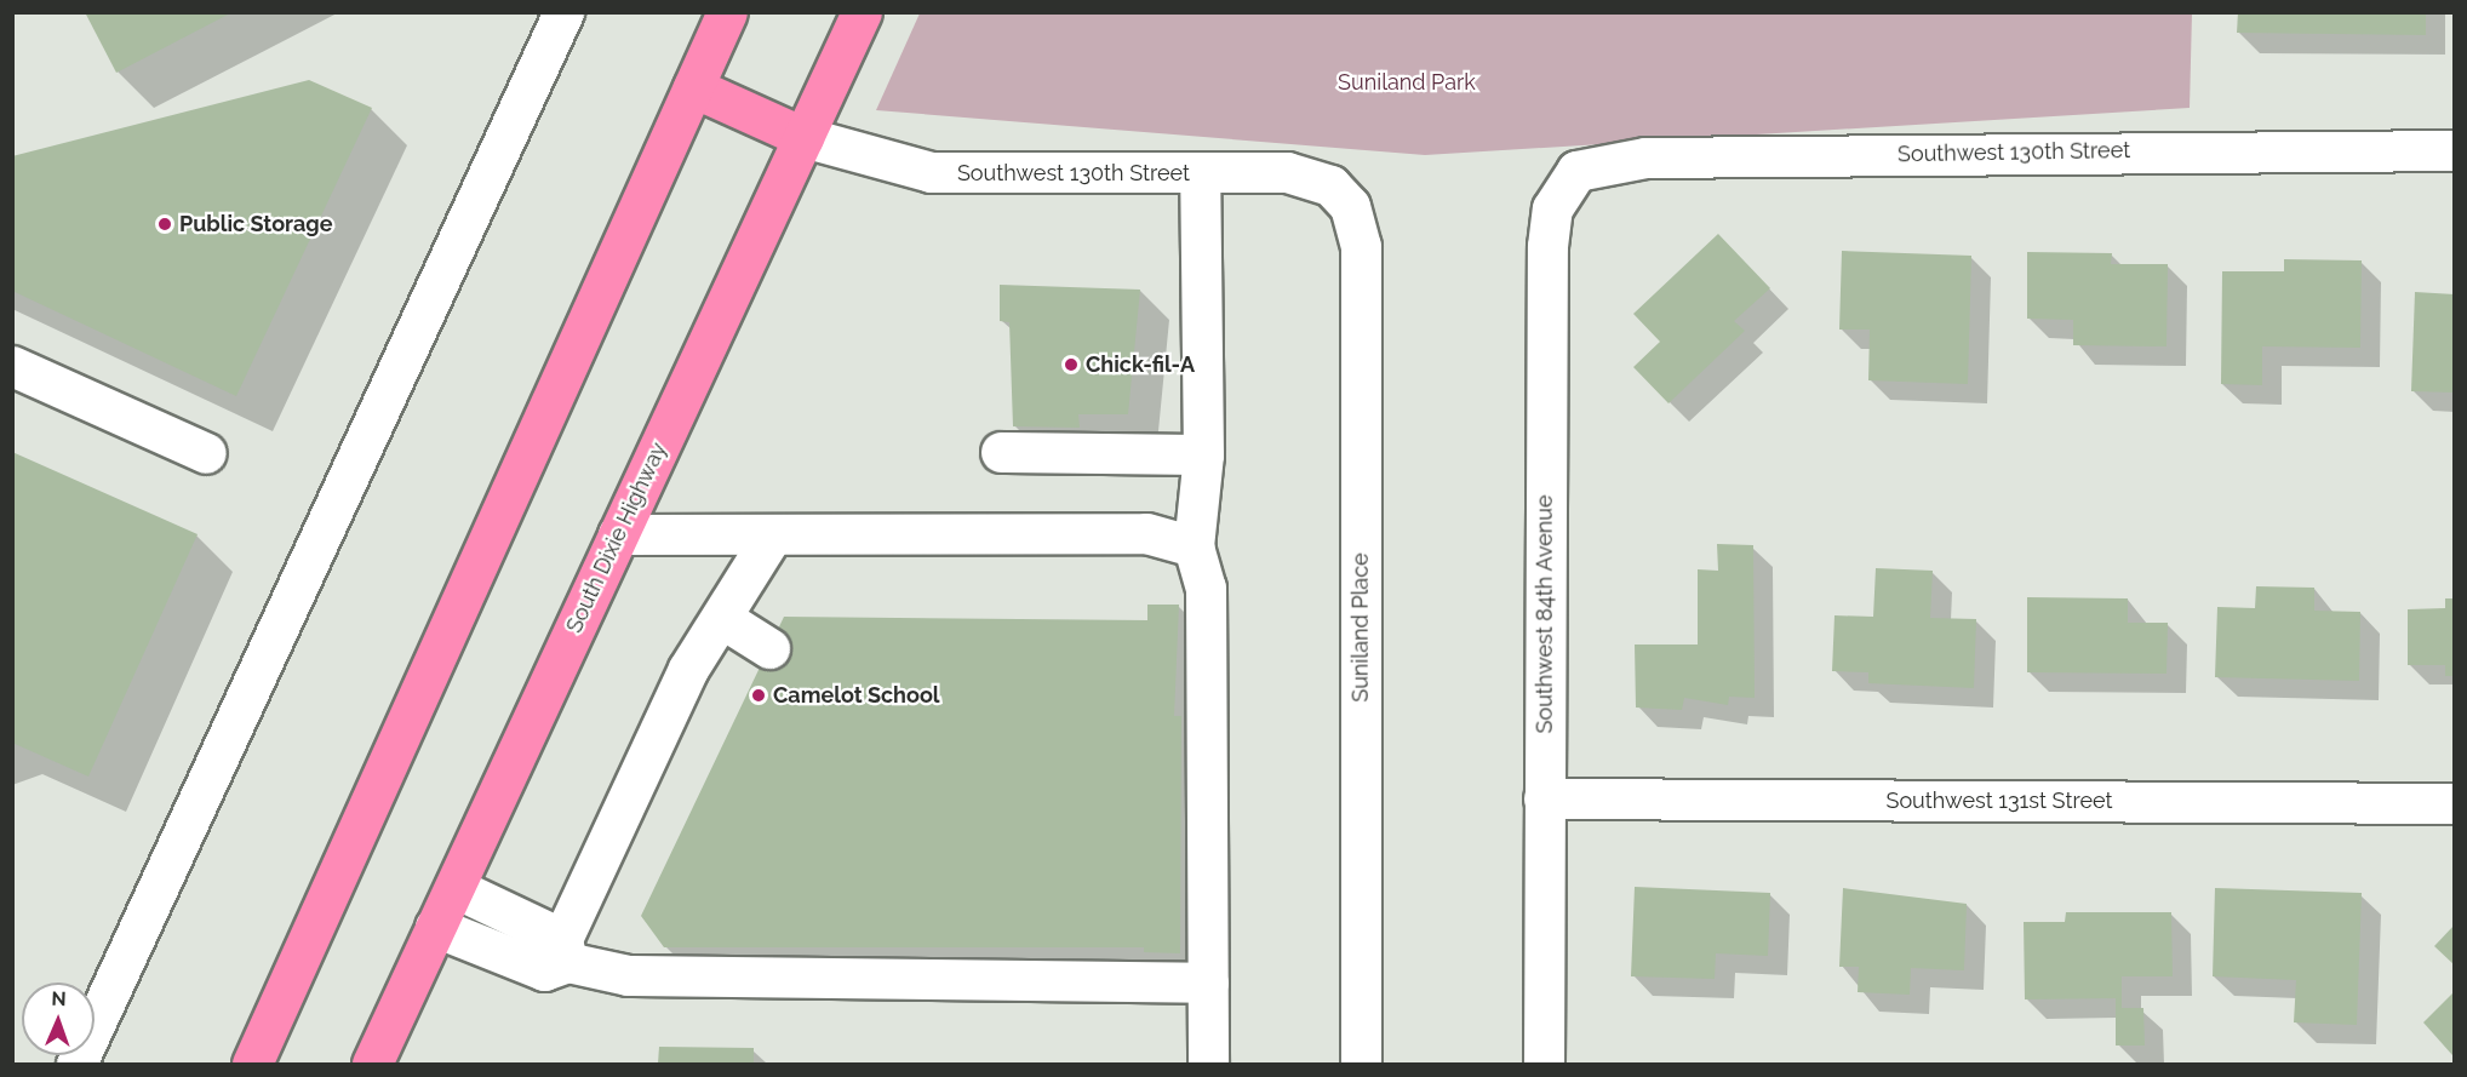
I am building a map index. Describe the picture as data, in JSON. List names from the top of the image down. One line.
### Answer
{"streets":{"highway":["South Dixie Highway"],"street":["Southwest 130th Street","Southwest 84th Avenue","Suniland Place","Southwest 131st Street"]},"crossings":[["Southwest 130th Street","South Dixie Highway"],["Southwest 130th Street","Southwest 84th Avenue"],["Southwest 130th Street","Suniland Place"],["Southwest 84th Avenue","Southwest 131st Street"]],"parks":["Suniland Park"],"places":["Public Storage","Chick-fil-A","Camelot School"],"north":"top"}
